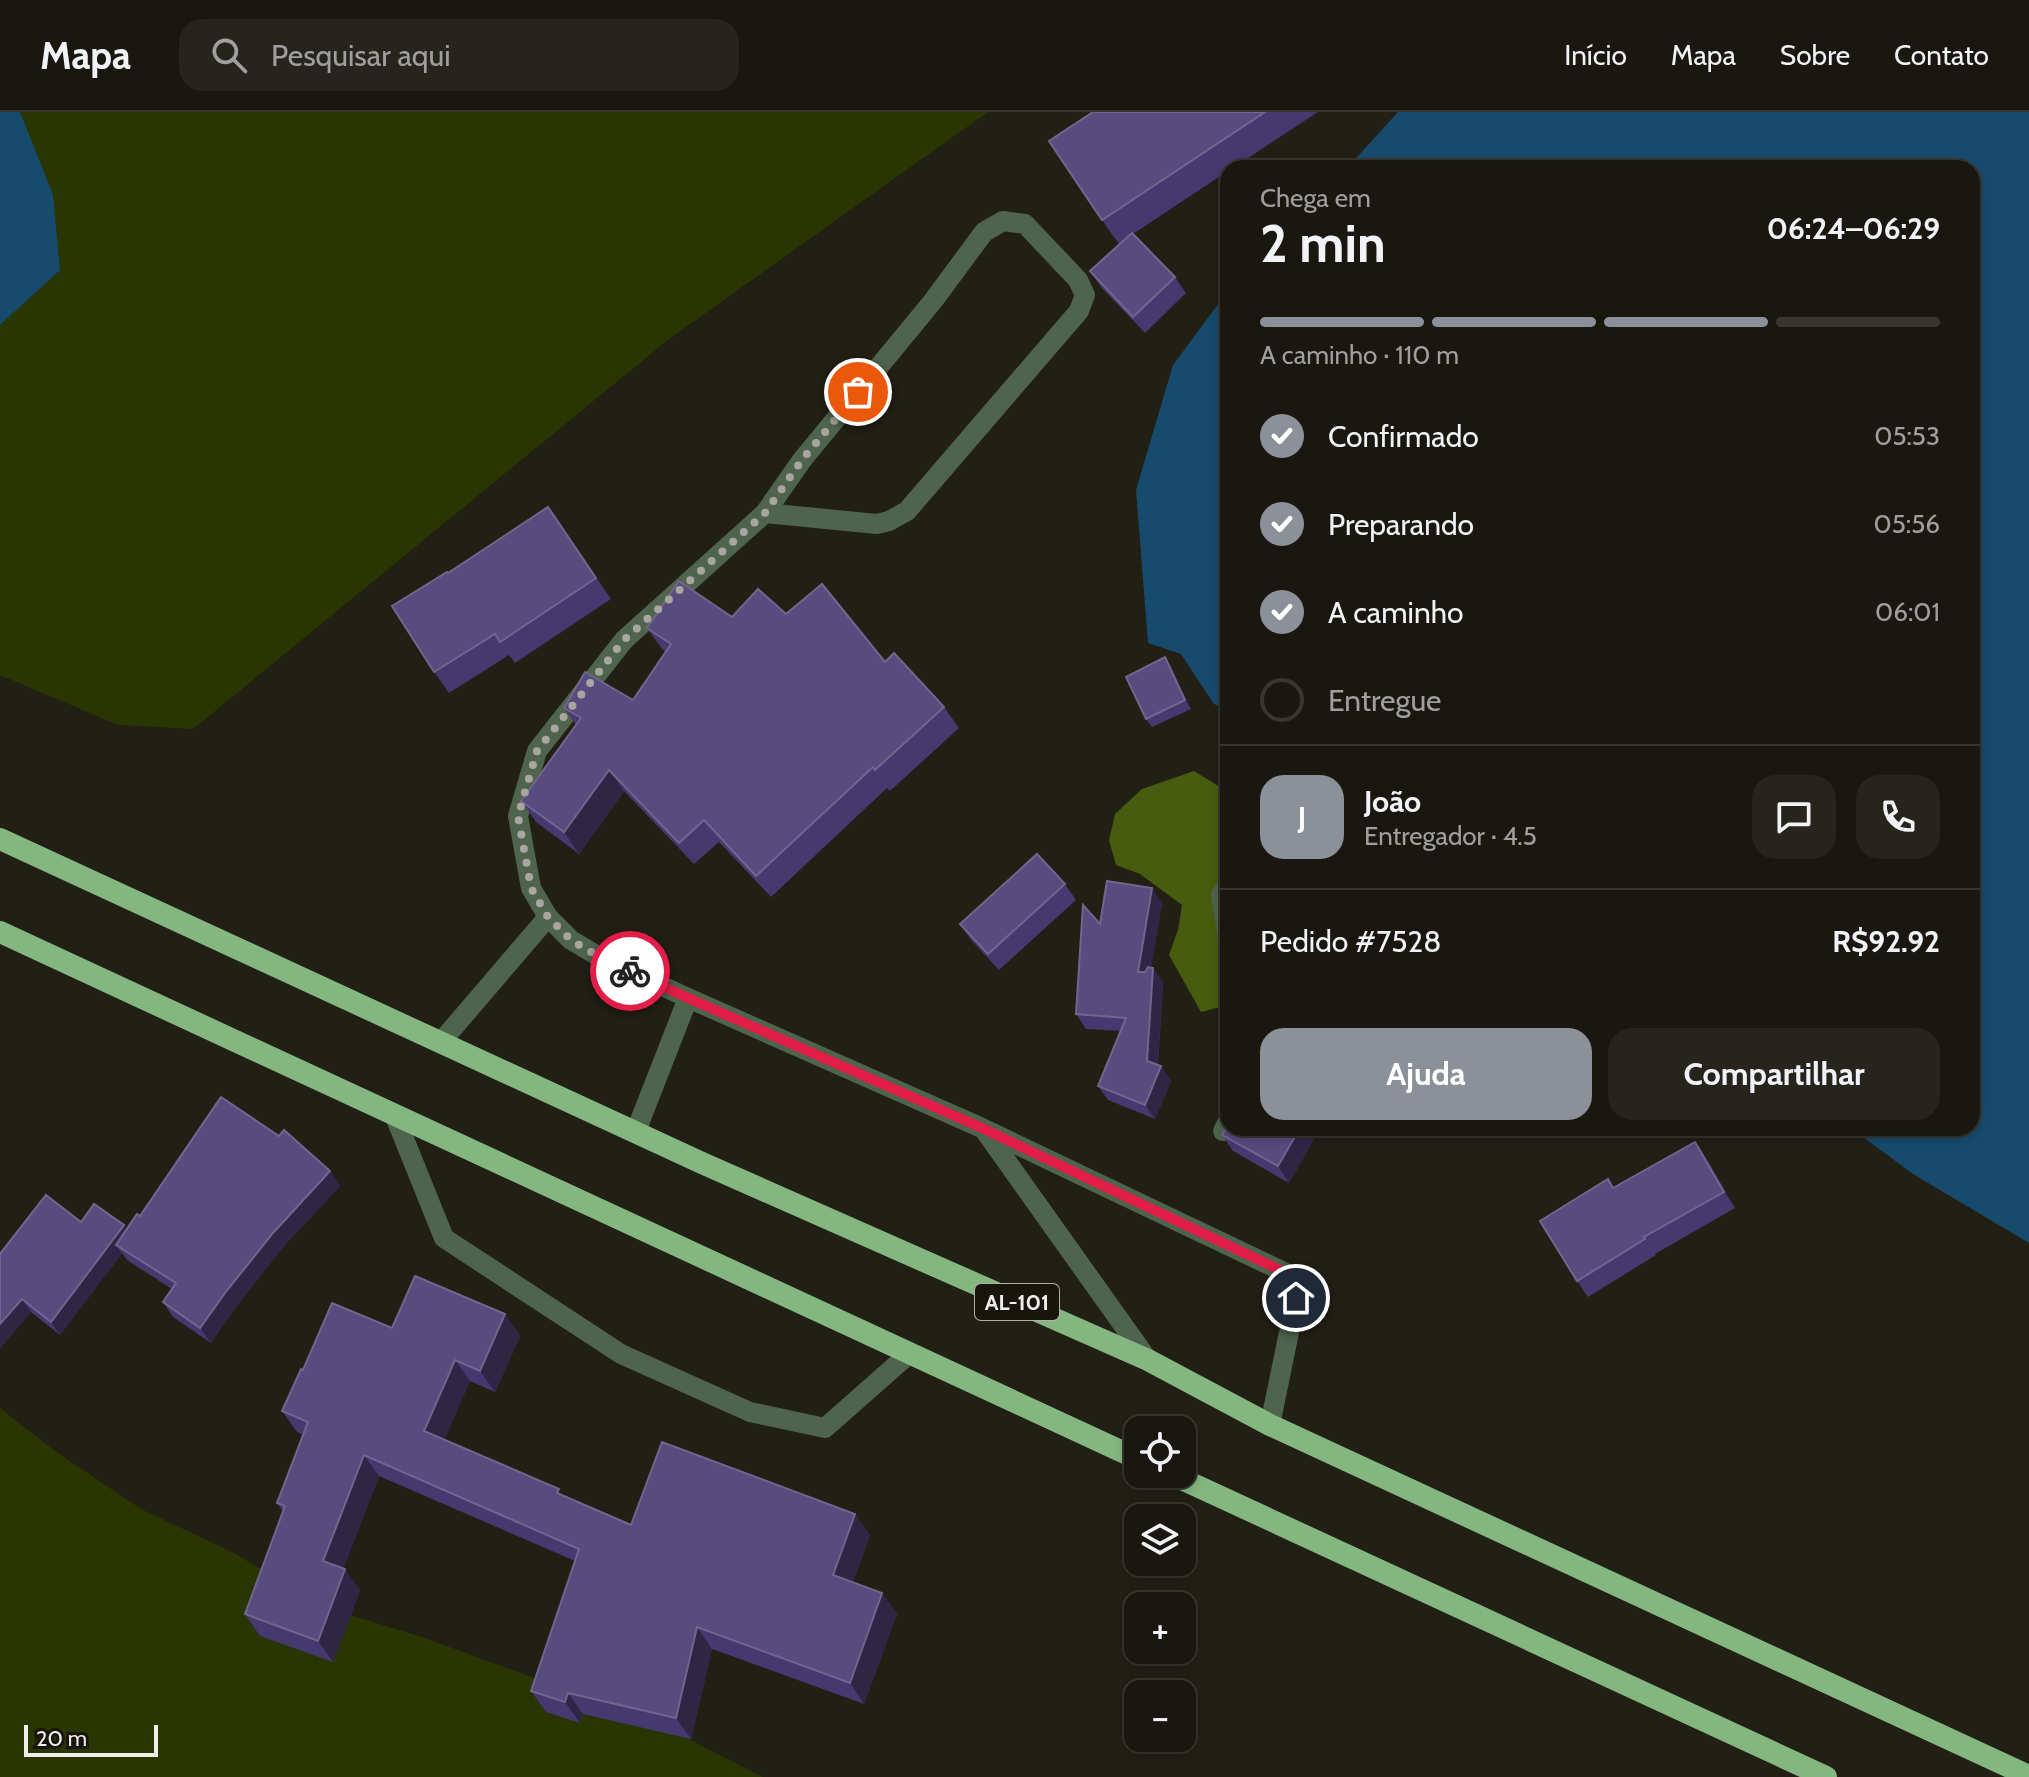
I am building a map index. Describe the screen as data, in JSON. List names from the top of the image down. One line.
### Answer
{"streets":{"highway":["AL-101"]},"scale_bar":"20 m","page":{"header":"Mapa","search":"Pesquisar aqui","nav":["Início","Mapa","Sobre","Contato"],"heading":["2 min","Chega em","06:24–06:29"],"panel":["João","Entregador · 4.5","Pedido #7528","R$92.92"],"bar":"A caminho · 110 m","list":[["Confirmado","05:53"],["Preparando","05:56"],["A caminho","06:01"],"Entregue"],"round":"J","buttons":["Ajuda","Compartilhar"],"map_buttons":["+","−"],"scale":"20 m"}}
